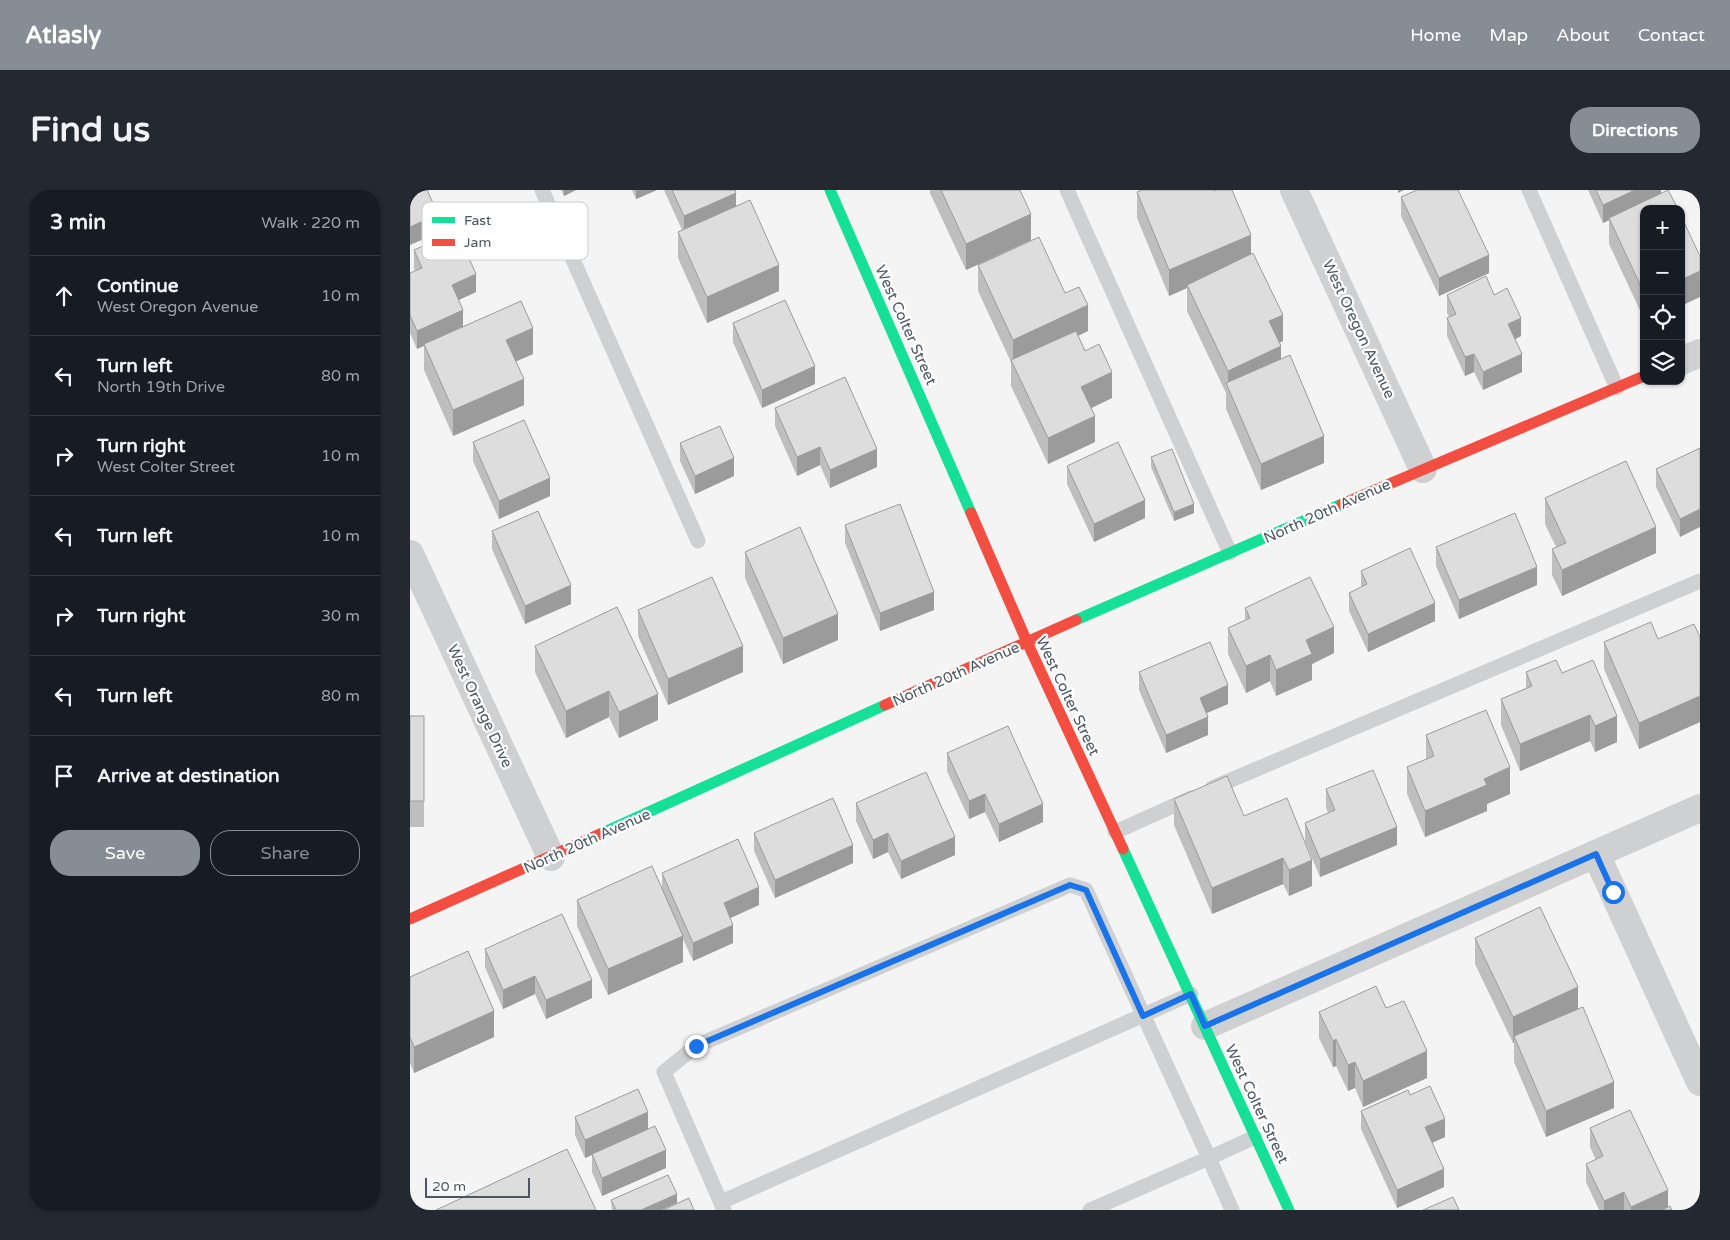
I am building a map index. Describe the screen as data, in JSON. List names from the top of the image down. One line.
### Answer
{"streets":{"street":["West Colter Street","West Oregon Avenue","North 20th Avenue","West Orange Drive"]},"crossings":[["West Colter Street","North 20th Avenue"],["West Oregon Avenue","North 20th Avenue"],["North 20th Avenue","West Orange Drive"]],"legend":["Fast","Jam"],"scale_bar":"20 m","page":{"header":"Atlasly","nav":["Home","Map","About","Contact"],"buttons":["Directions",["Save","Share"]],"title":"Find us","heading":["3 min","Walk · 220 m"],"map_buttons":["+","−"],"list":[["Continue","West Oregon Avenue","10 m"],["Turn left","North 19th Drive","80 m"],["Turn right","West Colter Street","10 m"],["Turn left","10 m"],["Turn right","30 m"],["Turn left","80 m"],"Arrive at destination"],"scale":"20 m"}}
